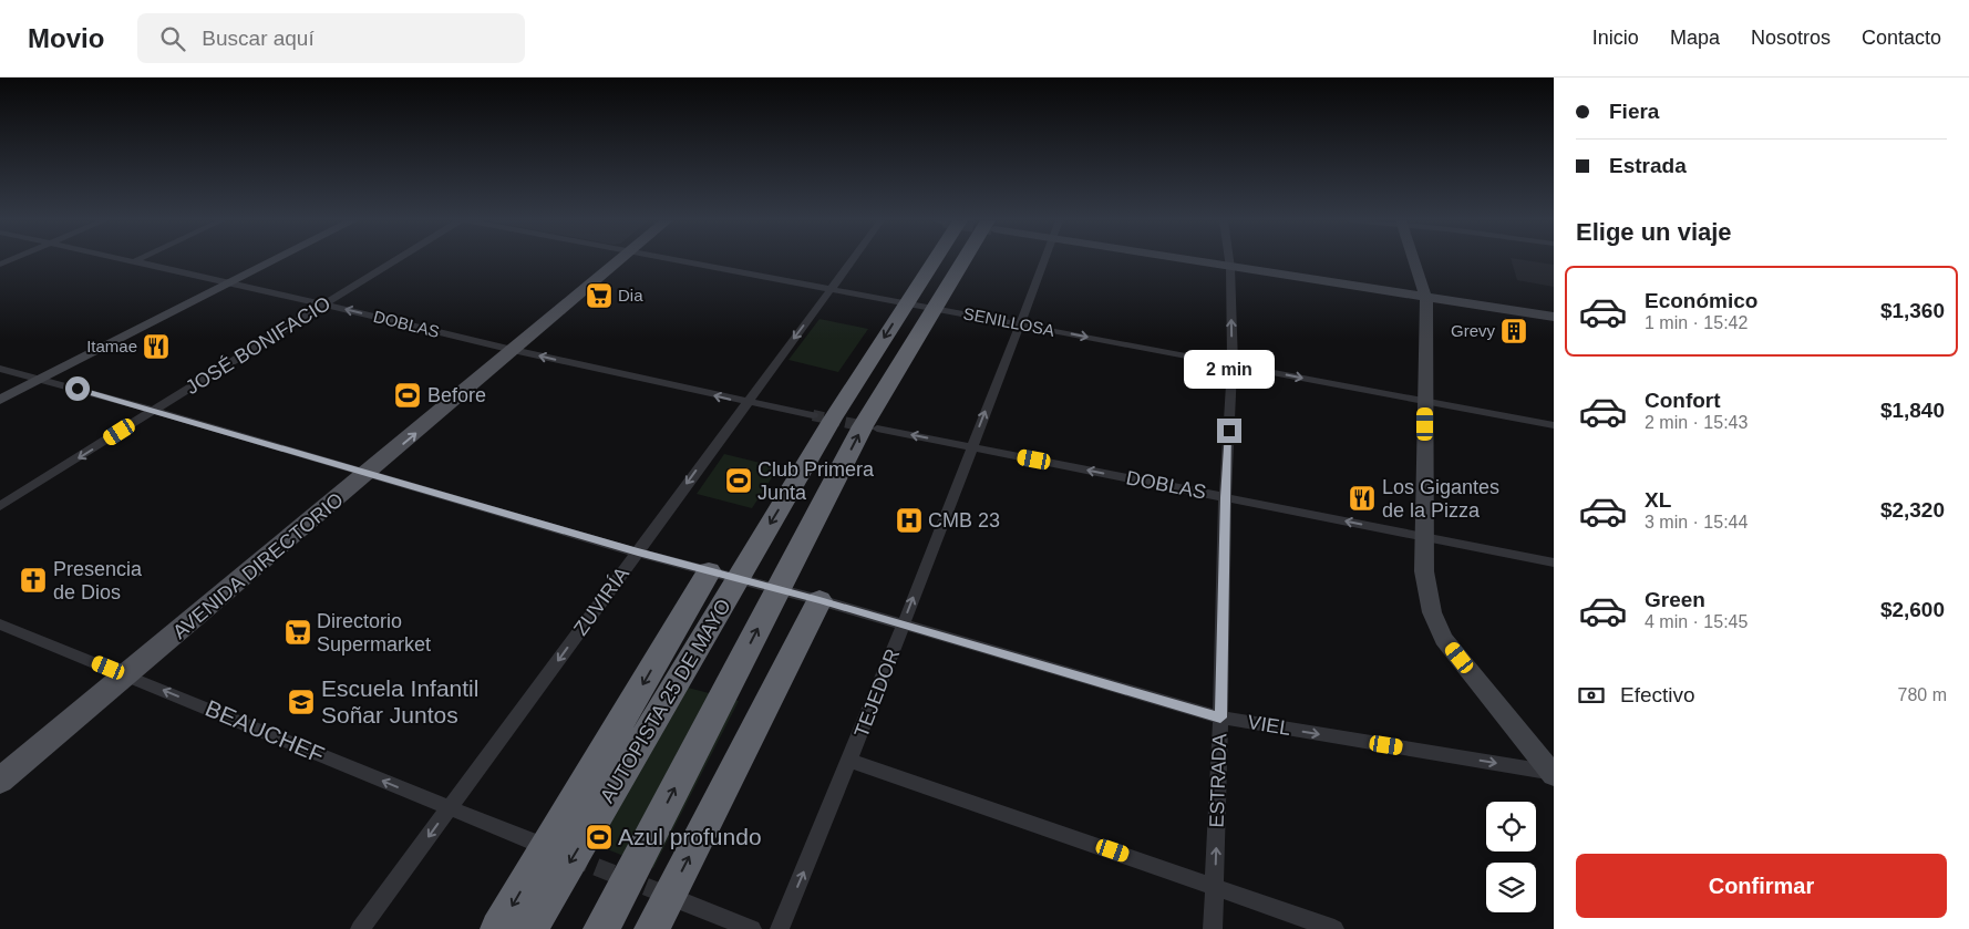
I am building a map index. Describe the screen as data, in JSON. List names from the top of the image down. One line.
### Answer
{"streets":{"highway":["AUTOPISTA 25 DE MAYO"],"main road":["AVENIDA DIRECTORIO"],"street":["SENILLOSA","DOBLAS","JOSÉ BONIFACIO","ZUVIRÍA","TEJEDOR","VIEL","BEAUCHEF","ESTRADA"]},"crossings":[["SENILLOSA","ZUVIRÍA"],["SENILLOSA","TEJEDOR"],["SENILLOSA","ESTRADA"],["DOBLAS","JOSÉ BONIFACIO"],["DOBLAS","AVENIDA DIRECTORIO"],["DOBLAS","ZUVIRÍA"],["DOBLAS","TEJEDOR"],["DOBLAS","ESTRADA"],["JOSÉ BONIFACIO","VIEL"],["AVENIDA DIRECTORIO","VIEL"],["AVENIDA DIRECTORIO","BEAUCHEF"],["ZUVIRÍA","VIEL"],["ZUVIRÍA","BEAUCHEF"],["TEJEDOR","VIEL"],["VIEL","ESTRADA"]],"one_way":["SENILLOSA","DOBLAS","JOSÉ BONIFACIO","ZUVIRÍA","TEJEDOR","BEAUCHEF","ESTRADA"],"places":{"supermarket":["Dia","Directorio Supermarket"],"building":["Grevy"],"restaurant":["Itamae","Los Gigantes de la Pizza"],"sports":["Before","Club Primera Junta","Azul profundo"],"hospital":["CMB 23"],"church":["Presencia de Dios"],"school or university":["Escuela Infantil Soñar Juntos"]},"page":{"header":"Movio","search":"Buscar aquí","nav":["Inicio","Mapa","Nosotros","Contacto"],"banner":["Fiera","Estrada"],"heading":"Elige un viaje","list":[{"name":"Económico","note":"1 min · 15:42","value":"$1,360"},{"name":"Confort","note":"2 min · 15:43","value":"$1,840"},{"name":"XL","note":"3 min · 15:44","value":"$2,320"},{"name":"Green","note":"4 min · 15:45","value":"$2,600"}],"bubble":"2 min","pay":["Efectivo","780 m"],"buttons":"Confirmar"}}
